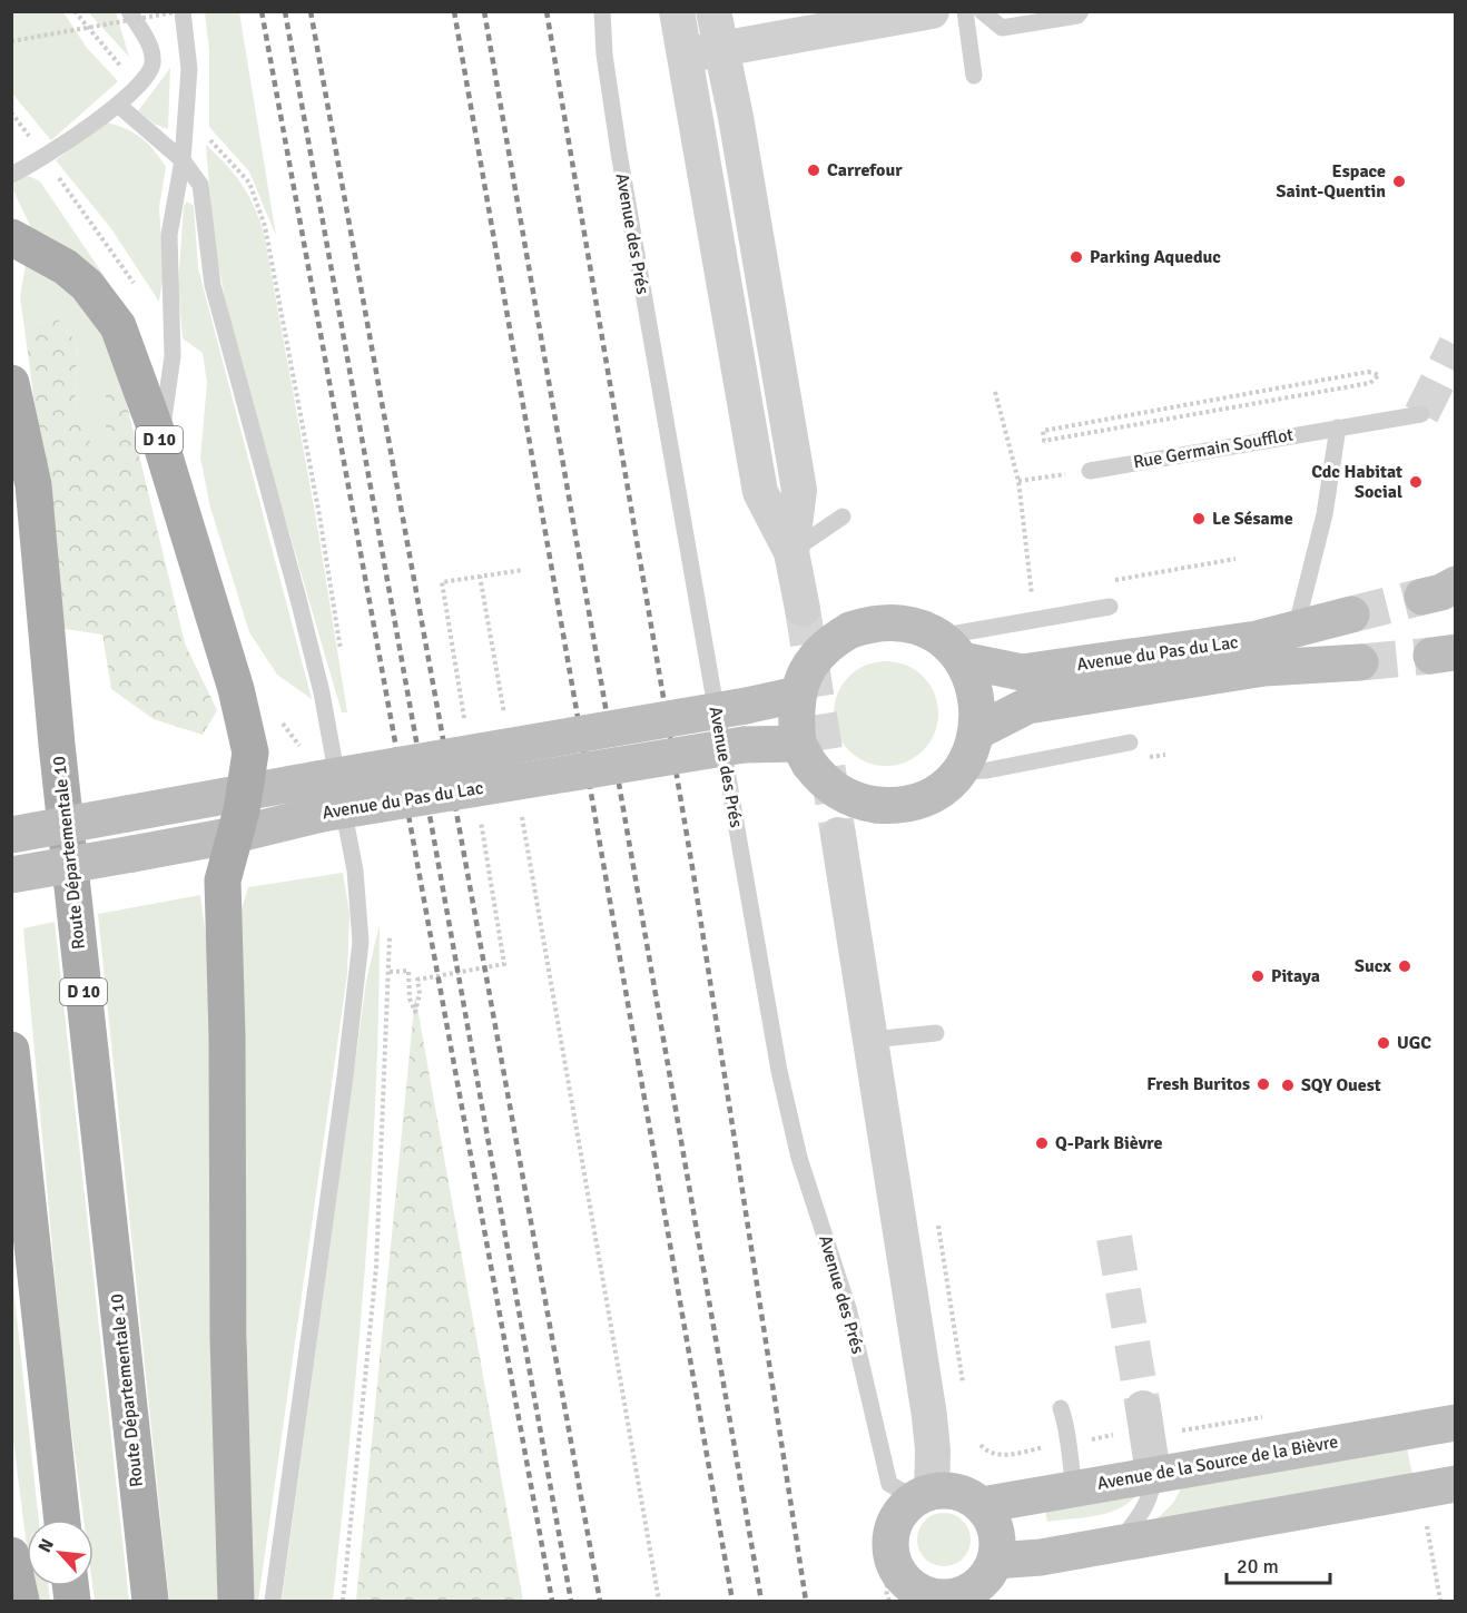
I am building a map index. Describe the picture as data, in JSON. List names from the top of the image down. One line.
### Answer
{"streets":{"main road":["D 10","Avenue du Pas du Lac","Route Départementale 10","Avenue de la Source de la Bièvre"],"lane":["Avenue des Prés","Rue Germain Soufflot"]},"crossings":[["Avenue des Prés","Avenue de la Source de la Bièvre"],["D 10","Avenue du Pas du Lac"]],"places":["Carrefour","Espace Saint-Quentin","Parking Aqueduc","Cdc Habitat Social","Le Sésame","Sucx","Pitaya","UGC","Fresh Buritos","SQY Ouest","Q-Park Bièvre"],"scale_bar":"20 m","north":"top left"}
